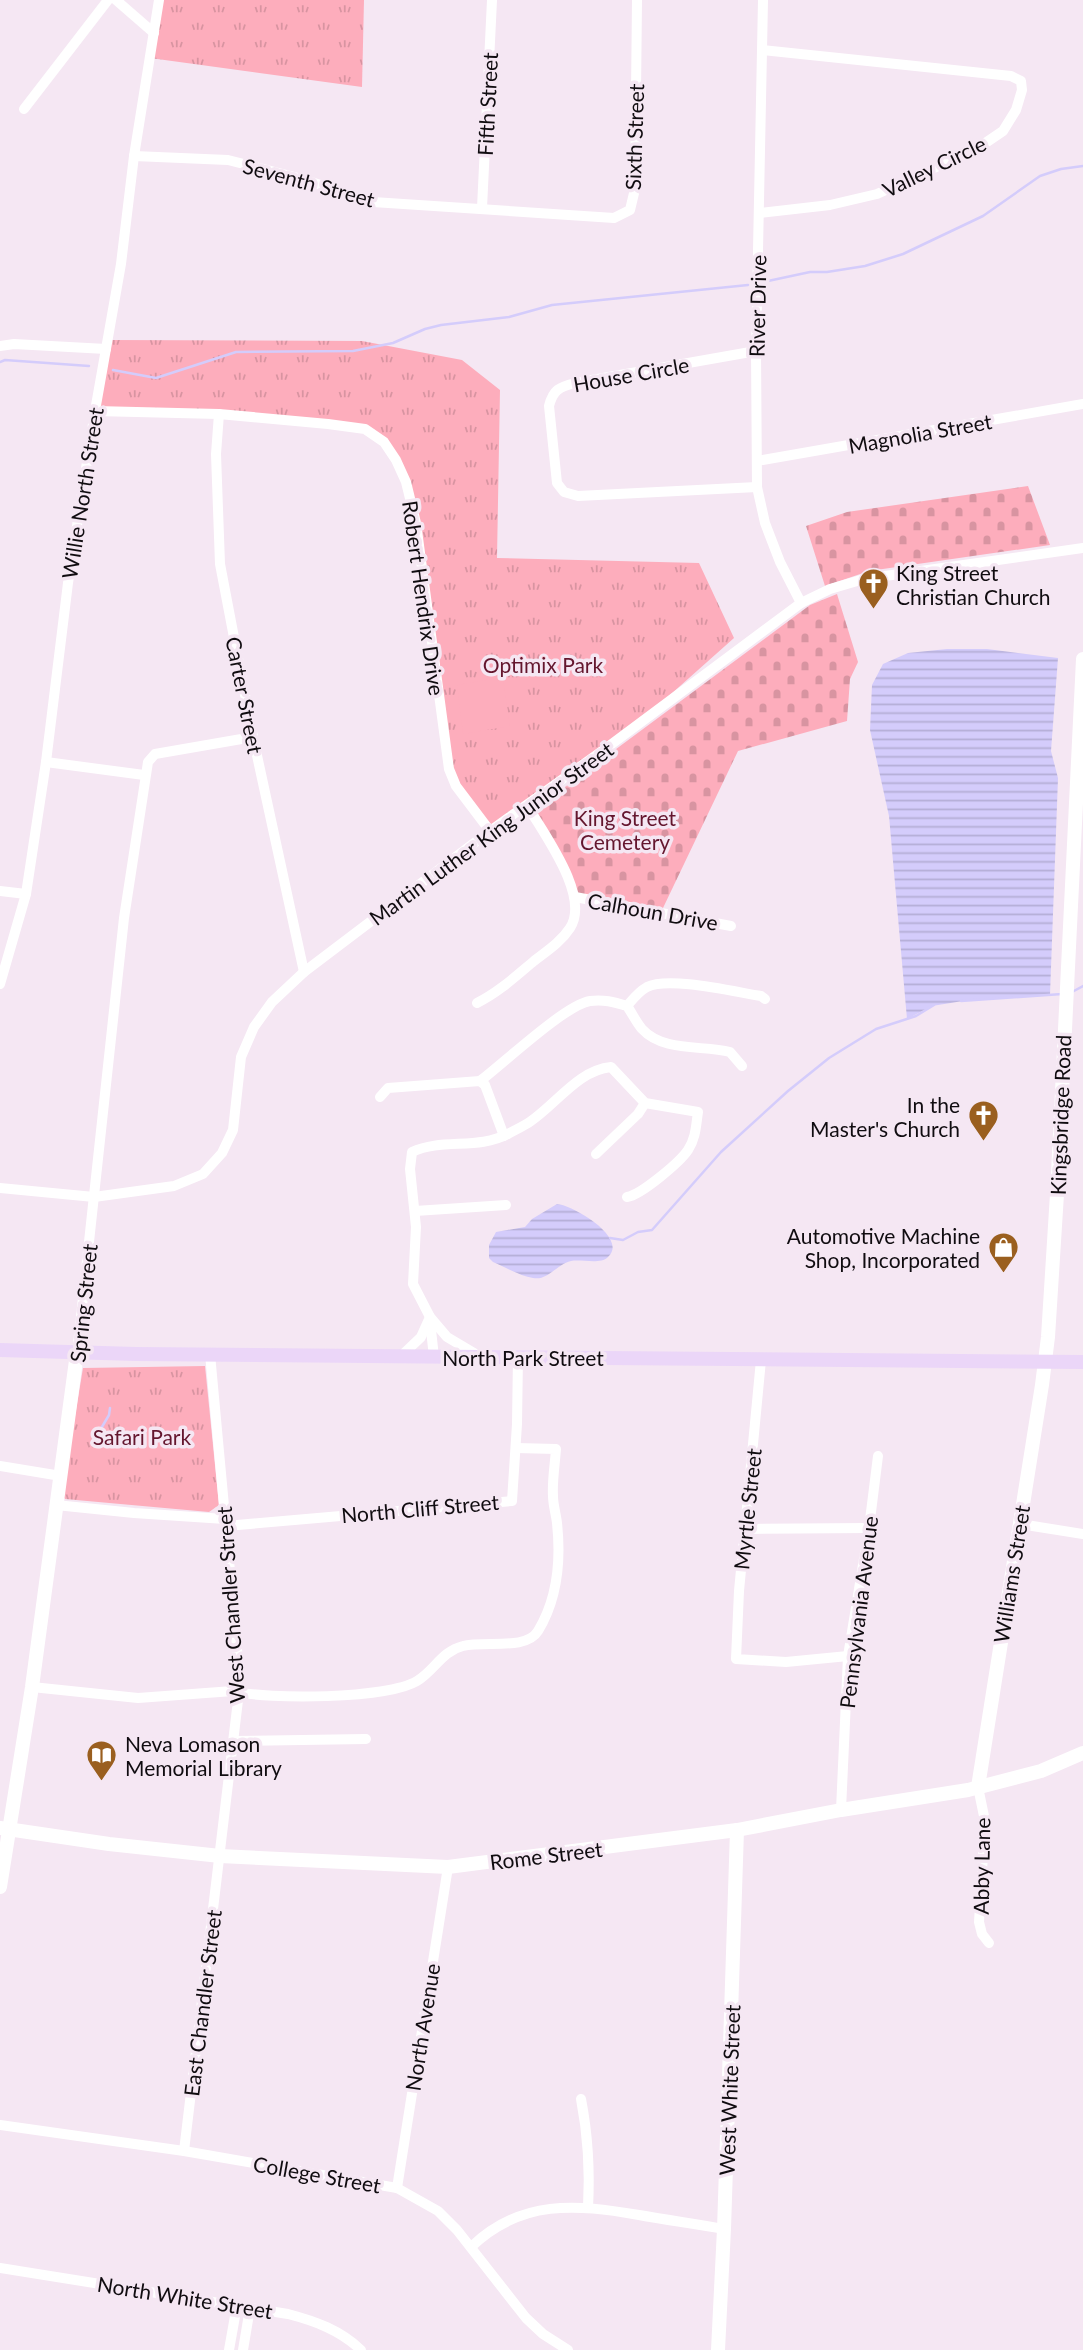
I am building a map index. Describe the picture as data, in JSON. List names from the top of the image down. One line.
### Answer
{"streets":{"main road":["North Park Street"],"street":["Fifth Street","Sixth Street","Valley Circle","Seventh Street","River Drive","House Circle","Magnolia Street","Willie North Street","Robert Hendrix Drive","Carter Street","Martin Luther King Junior Street","Calhoun Drive","Kingsbridge Road","Spring Street","North Cliff Street","Myrtle Street","Williams Street","West Chandler Street","Pennsylvania Avenue","Rome Street","Abby Lane","East Chandler Street","North Avenue","West White Street","College Street","North White Street"]},"crossings":[["Fifth Street","Seventh Street"],["Sixth Street","Seventh Street"],["Valley Circle","River Drive"],["Seventh Street","Willie North Street"],["River Drive","House Circle"],["River Drive","Magnolia Street"],["River Drive","Martin Luther King Junior Street"],["Willie North Street","Robert Hendrix Drive"],["Robert Hendrix Drive","Carter Street"],["Robert Hendrix Drive","Martin Luther King Junior Street"],["Carter Street","Martin Luther King Junior Street"],["Martin Luther King Junior Street","Spring Street"],["Kingsbridge Road","North Park Street"],["Kingsbridge Road","Williams Street"],["Spring Street","North Park Street"],["Spring Street","North Cliff Street"],["Spring Street","Rome Street"],["North Park Street","North Cliff Street"],["North Park Street","Myrtle Street"],["North Park Street","Williams Street"],["North Park Street","West Chandler Street"],["North Cliff Street","West Chandler Street"],["Myrtle Street","Pennsylvania Avenue"],["Williams Street","Rome Street"],["Williams Street","Abby Lane"],["West Chandler Street","Rome Street"],["West Chandler Street","East Chandler Street"],["Pennsylvania Avenue","Rome Street"],["Rome Street","Abby Lane"],["Rome Street","East Chandler Street"],["Rome Street","North Avenue"],["Rome Street","West White Street"],["East Chandler Street","College Street"],["North Avenue","College Street"]],"parks":["Optimix Park","King Street Cemetery","Safari Park"],"places":{"church":["King Street Christian Church","In the Master's Church"],"shop":["Automotive Machine Shop, Incorporated"],"library":["Neva Lomason Memorial Library"]}}
